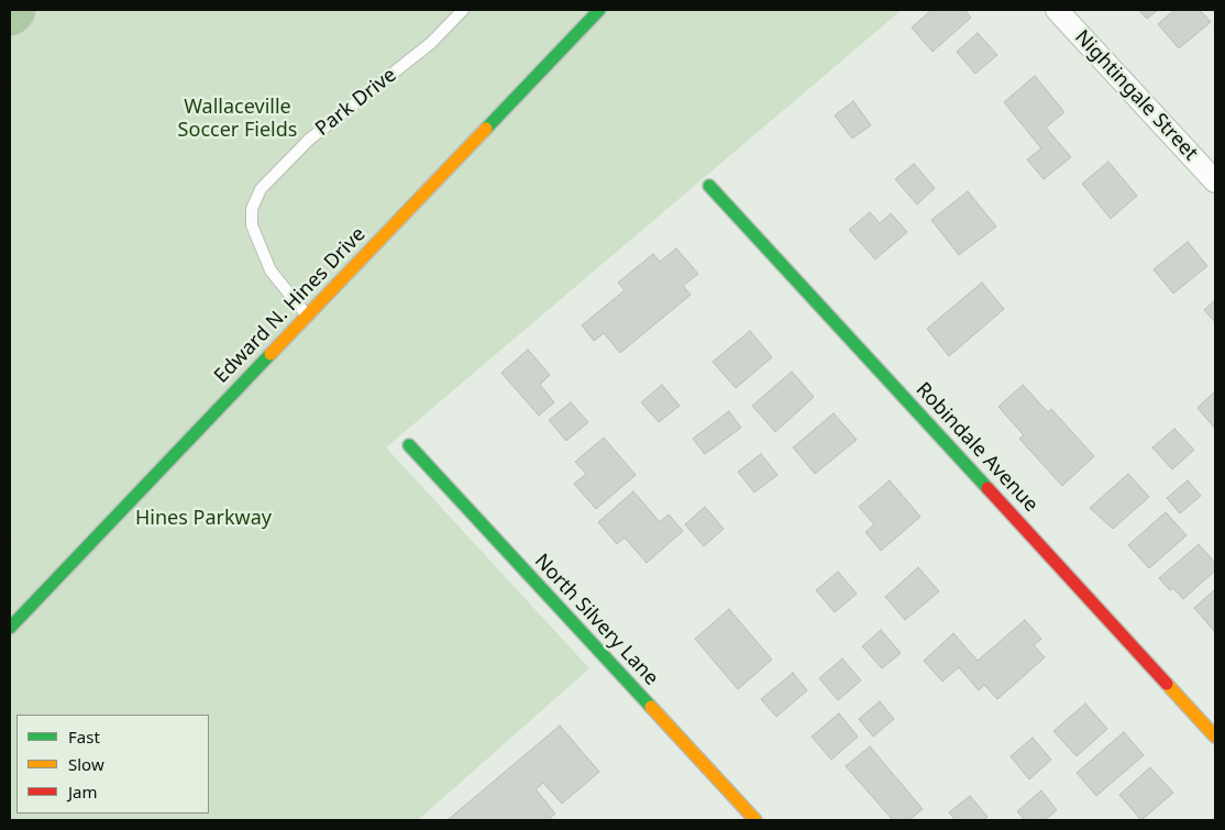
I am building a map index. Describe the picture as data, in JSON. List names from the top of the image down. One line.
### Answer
{"streets":{"street":["Nightingale Street","Edward N. Hines Drive","Robindale Avenue","North Silvery Lane"],"lane":["Park Drive"]},"crossings":[["Park Drive","Edward N. Hines Drive"]],"parks":["Wallaceville Soccer Fields","Hines Parkway"],"legend":["Fast","Slow","Jam"]}
